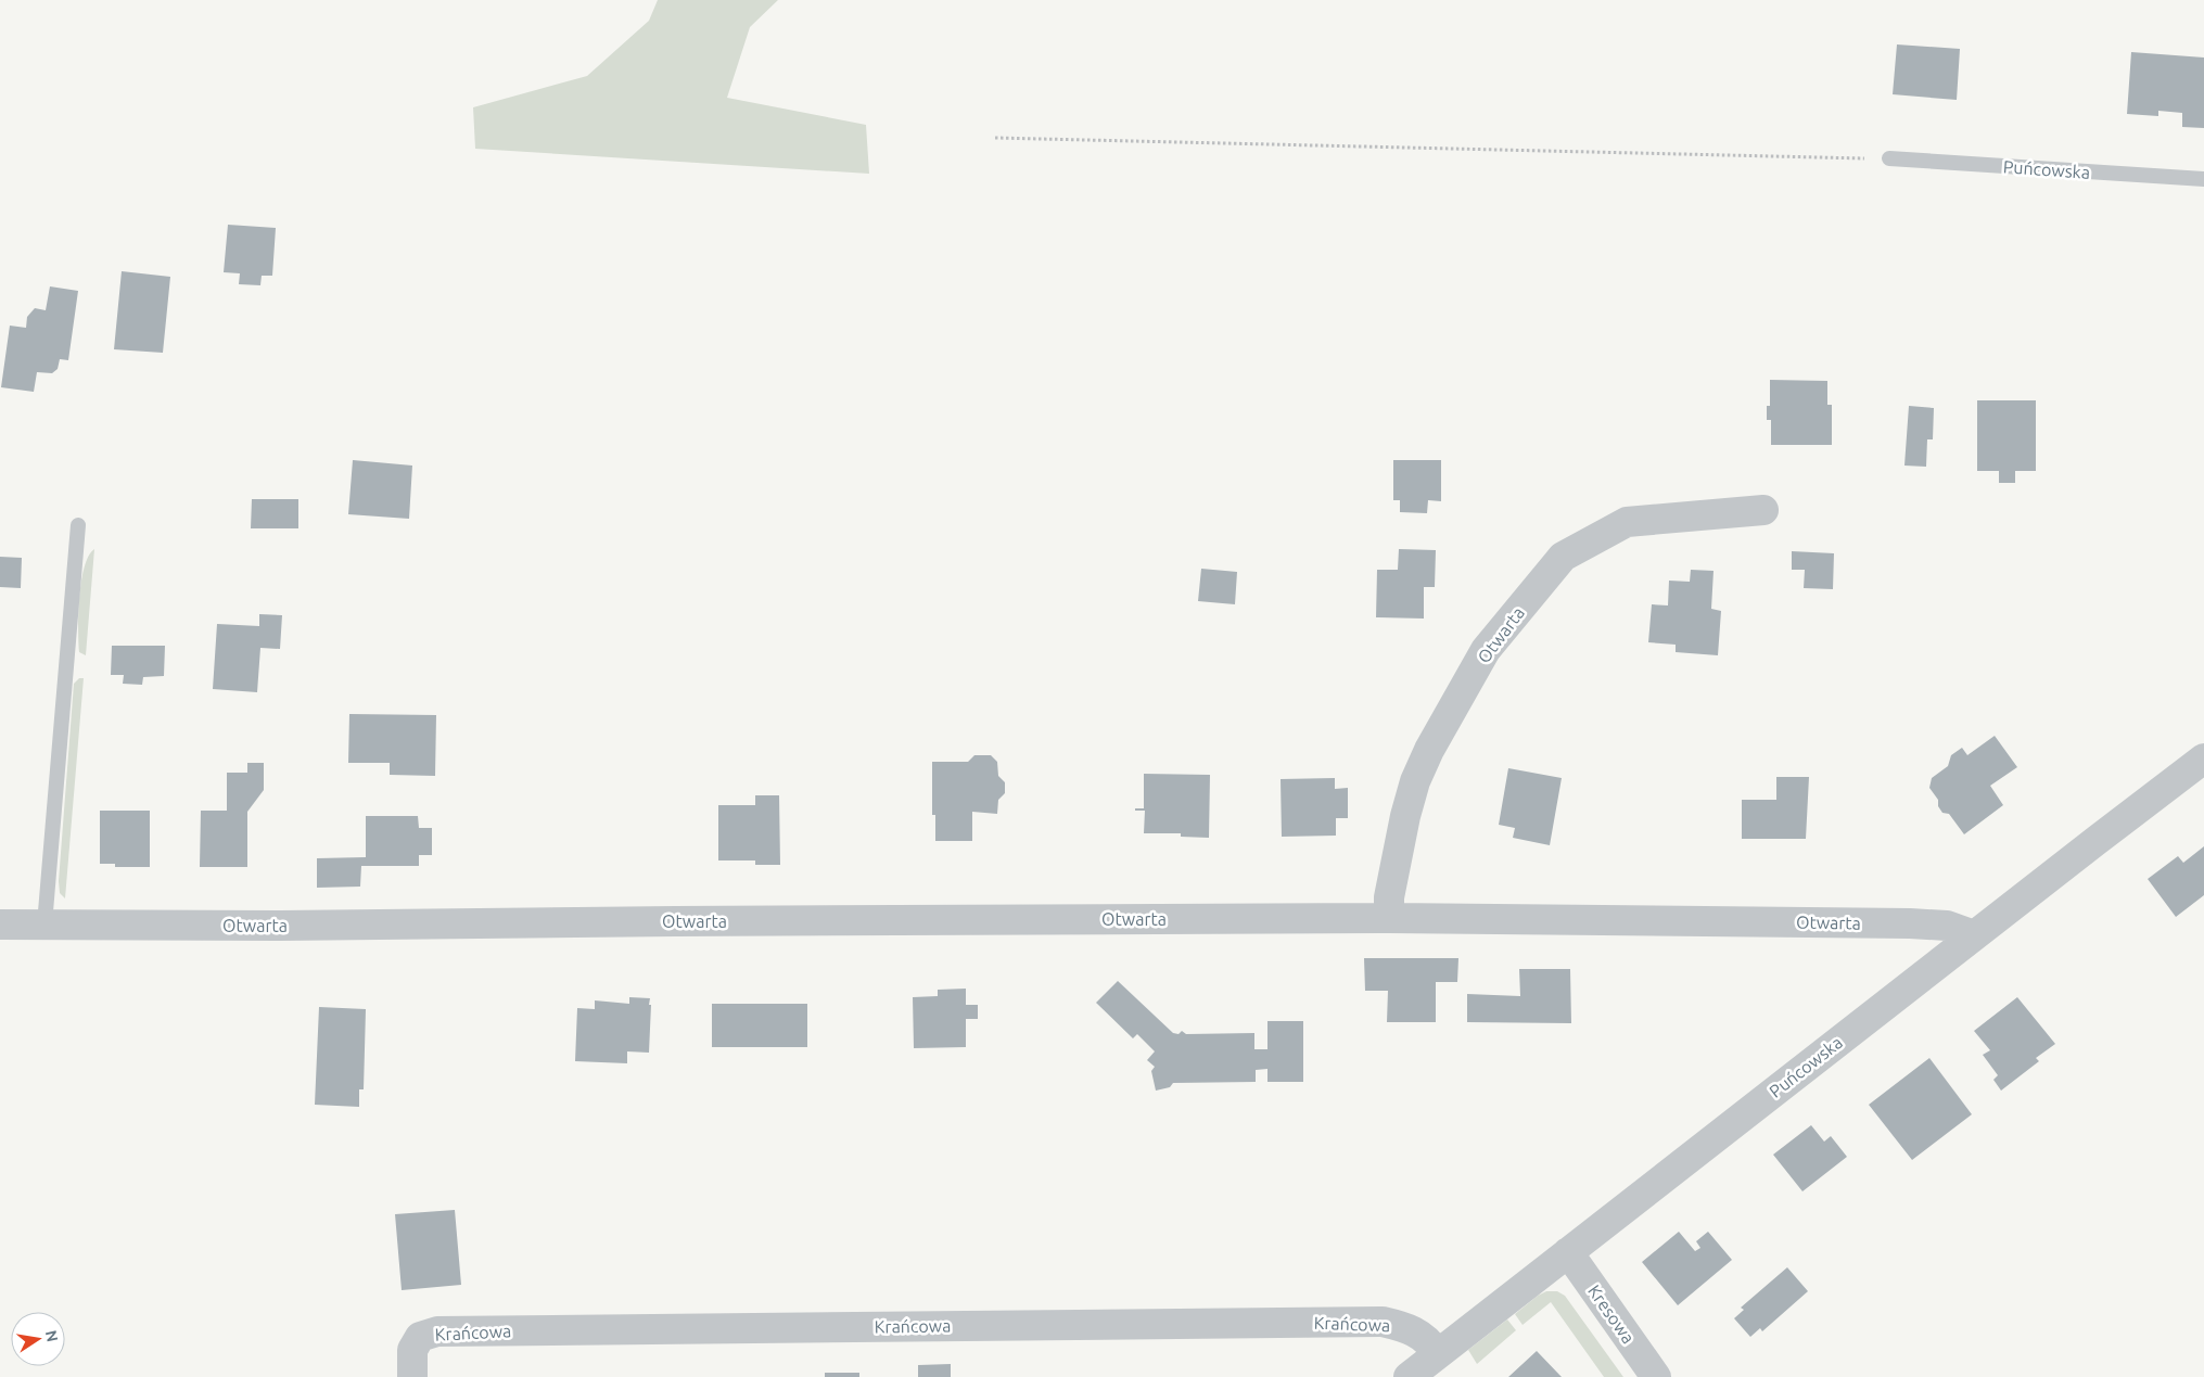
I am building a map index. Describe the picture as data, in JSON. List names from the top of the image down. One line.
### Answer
{"streets":{"street":["Puńcowska","Otwarta","Kresowa","Krańcowa"]},"crossings":[["Puńcowska","Otwarta"],["Puńcowska","Kresowa"],["Puńcowska","Krańcowa"]],"north":"right"}
